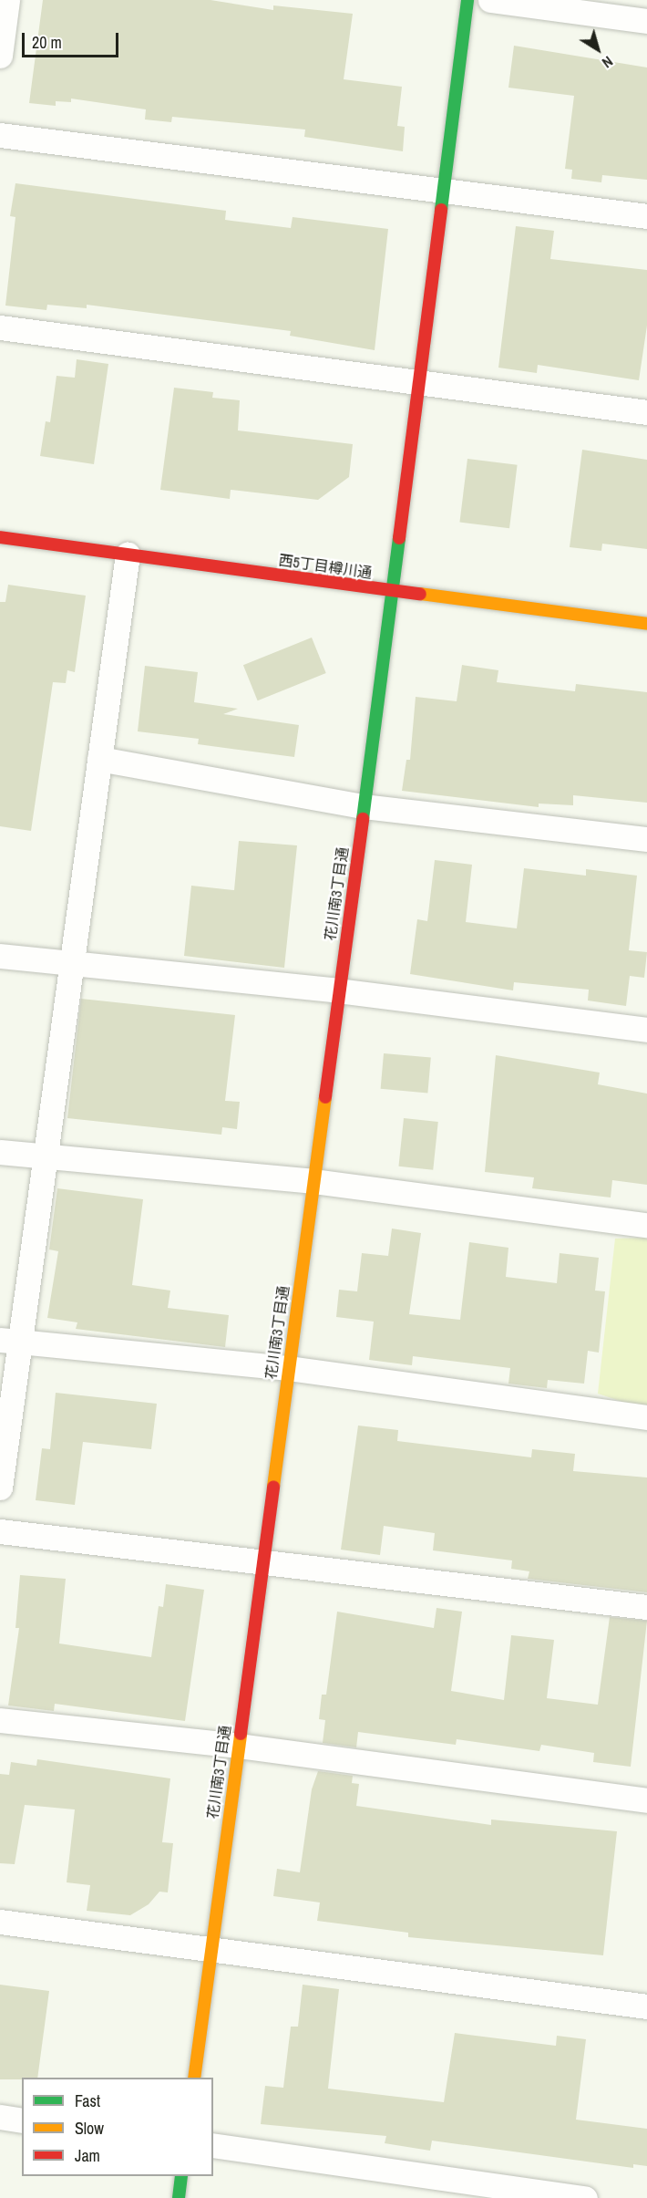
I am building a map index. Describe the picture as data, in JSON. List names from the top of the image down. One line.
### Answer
{"streets":{"street":["西5丁目樽川通","花川南3丁目通"]},"crossings":[["西5丁目樽川通","花川南3丁目通"]],"legend":["Fast","Slow","Jam"],"scale_bar":"20 m","north":"bottom right"}
